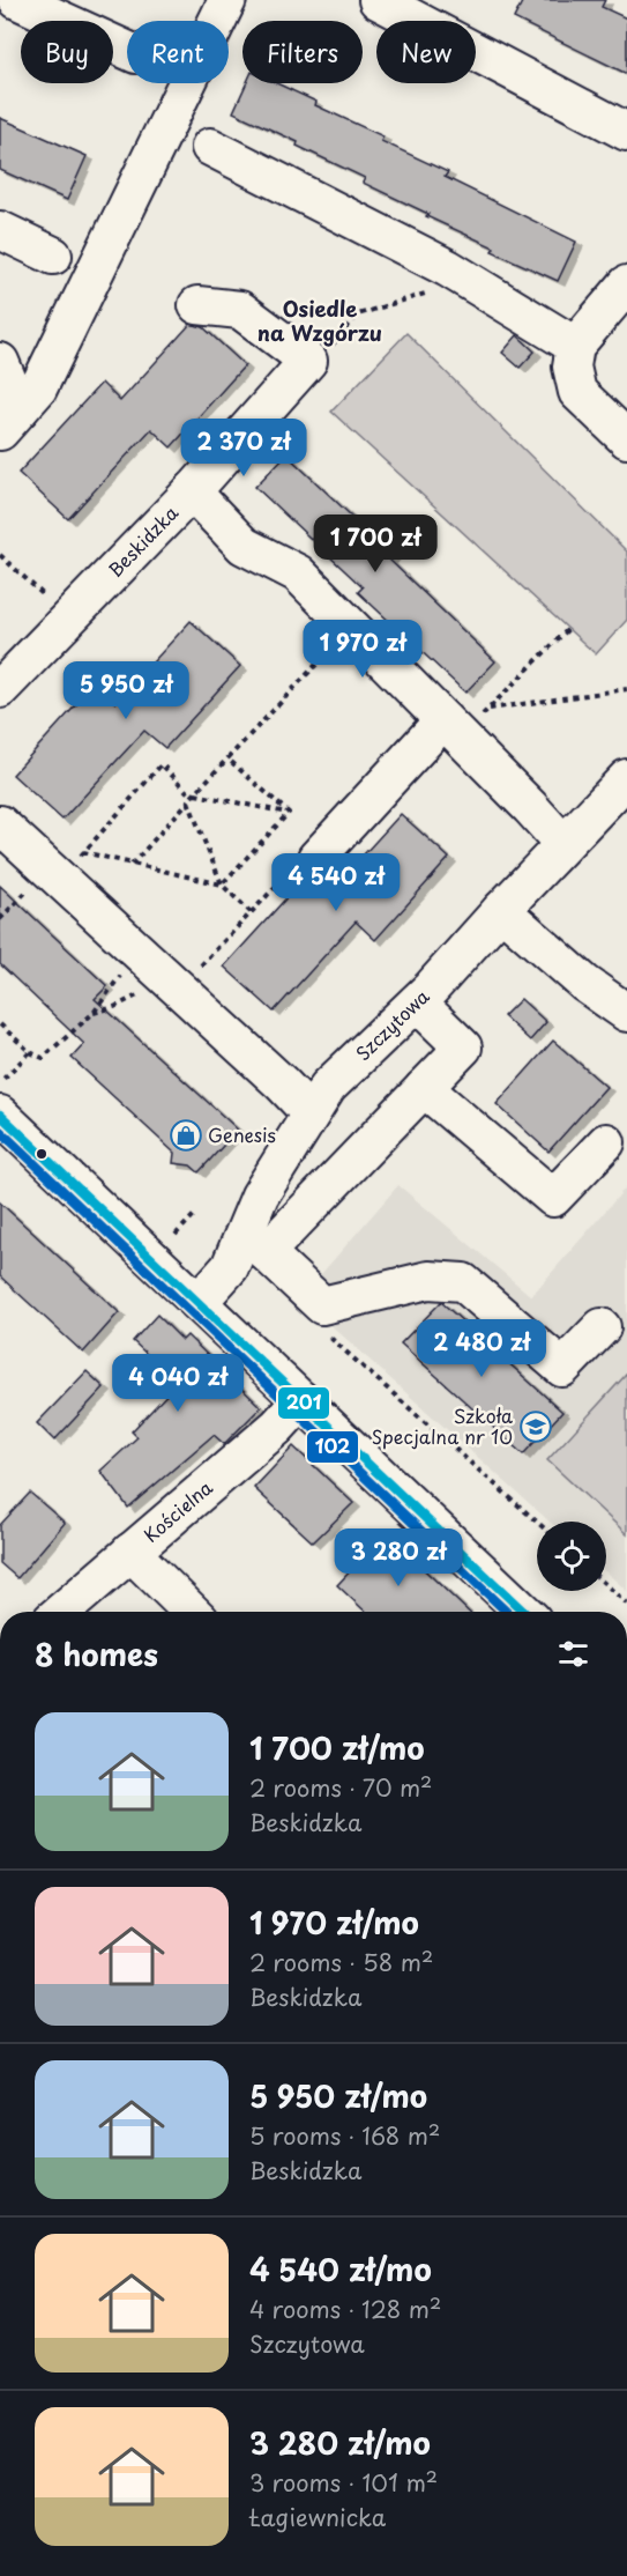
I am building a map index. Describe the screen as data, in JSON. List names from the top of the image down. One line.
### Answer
{"streets":{"street":["Beskidzka","Szczytowa","Kościelna"]},"districts":["Osiedle na Wzgórzu"],"places":{"shop":["Genesis"],"school or university":["Szkoła Specjalna nr 10"]},"lines":["transit line 201","transit line 102"],"page":{"chip":["Buy","Rent","Filters","New"],"price":["2 370 zł","1 700 zł","1 970 zł","5 950 zł","4 540 zł","2 480 zł","4 040 zł","3 280 zł"],"heading":"8 homes","list":[{"name":"1 700 zł/mo","note":"2 rooms · 70 m² · Beskidzka"},{"name":"1 970 zł/mo","note":"2 rooms · 58 m² · Beskidzka"},{"name":"5 950 zł/mo","note":"5 rooms · 168 m² · Beskidzka"},{"name":"4 540 zł/mo","note":"4 rooms · 128 m² · Szczytowa"},{"name":"3 280 zł/mo","note":"3 rooms · 101 m² · Łagiewnicka"}]}}
